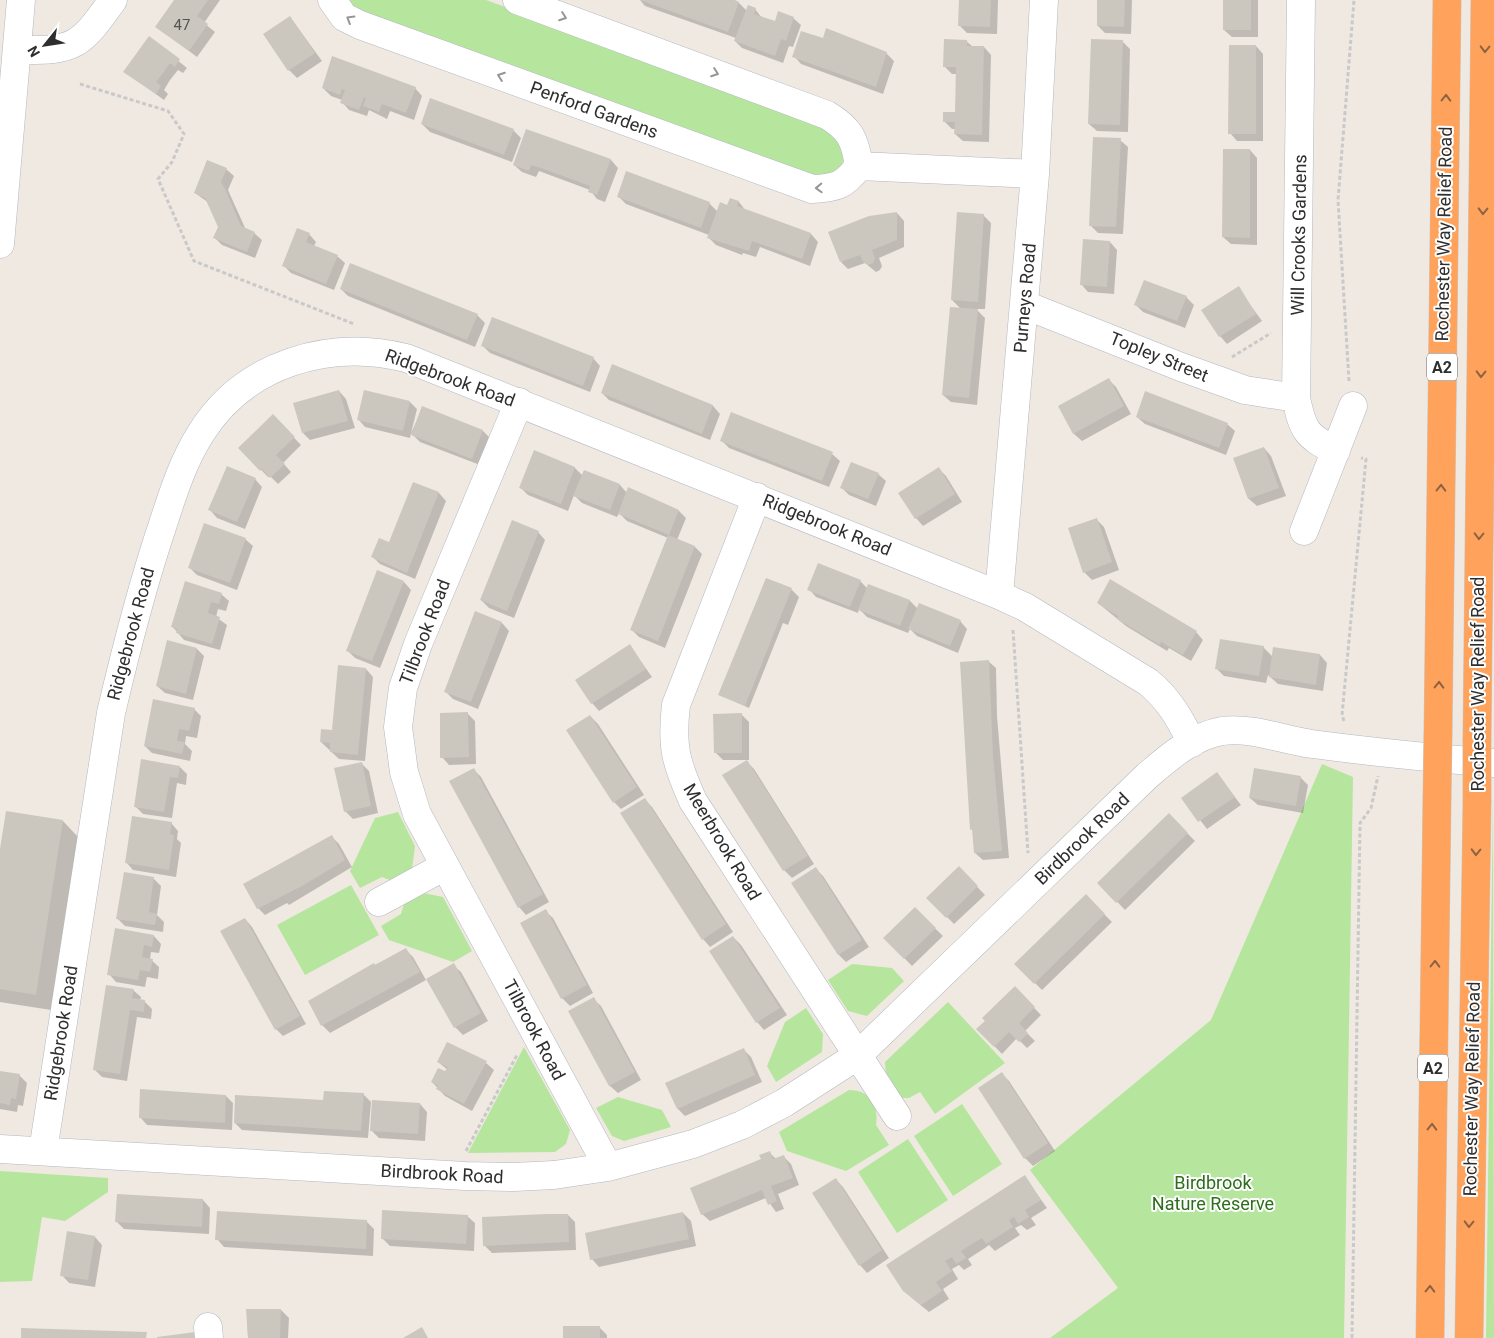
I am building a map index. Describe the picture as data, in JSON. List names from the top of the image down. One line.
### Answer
{"streets":{"highway":["Rochester Way Relief Road","A2"],"street":["Penford Gardens","Will Crooks Gardens","Purneys Road","Topley Street","Ridgebrook Road","Tilbrook Road","Birdbrook Road","Meerbrook Road"]},"crossings":[["Will Crooks Gardens","Topley Street"],["Purneys Road","Topley Street"],["Purneys Road","Ridgebrook Road"],["Ridgebrook Road","Tilbrook Road"],["Ridgebrook Road","Birdbrook Road"],["Ridgebrook Road","Meerbrook Road"],["Tilbrook Road","Birdbrook Road"],["Birdbrook Road","Meerbrook Road"]],"parks":["Birdbrook Nature Reserve"],"house_numbers":["47"],"north":"bottom left"}
